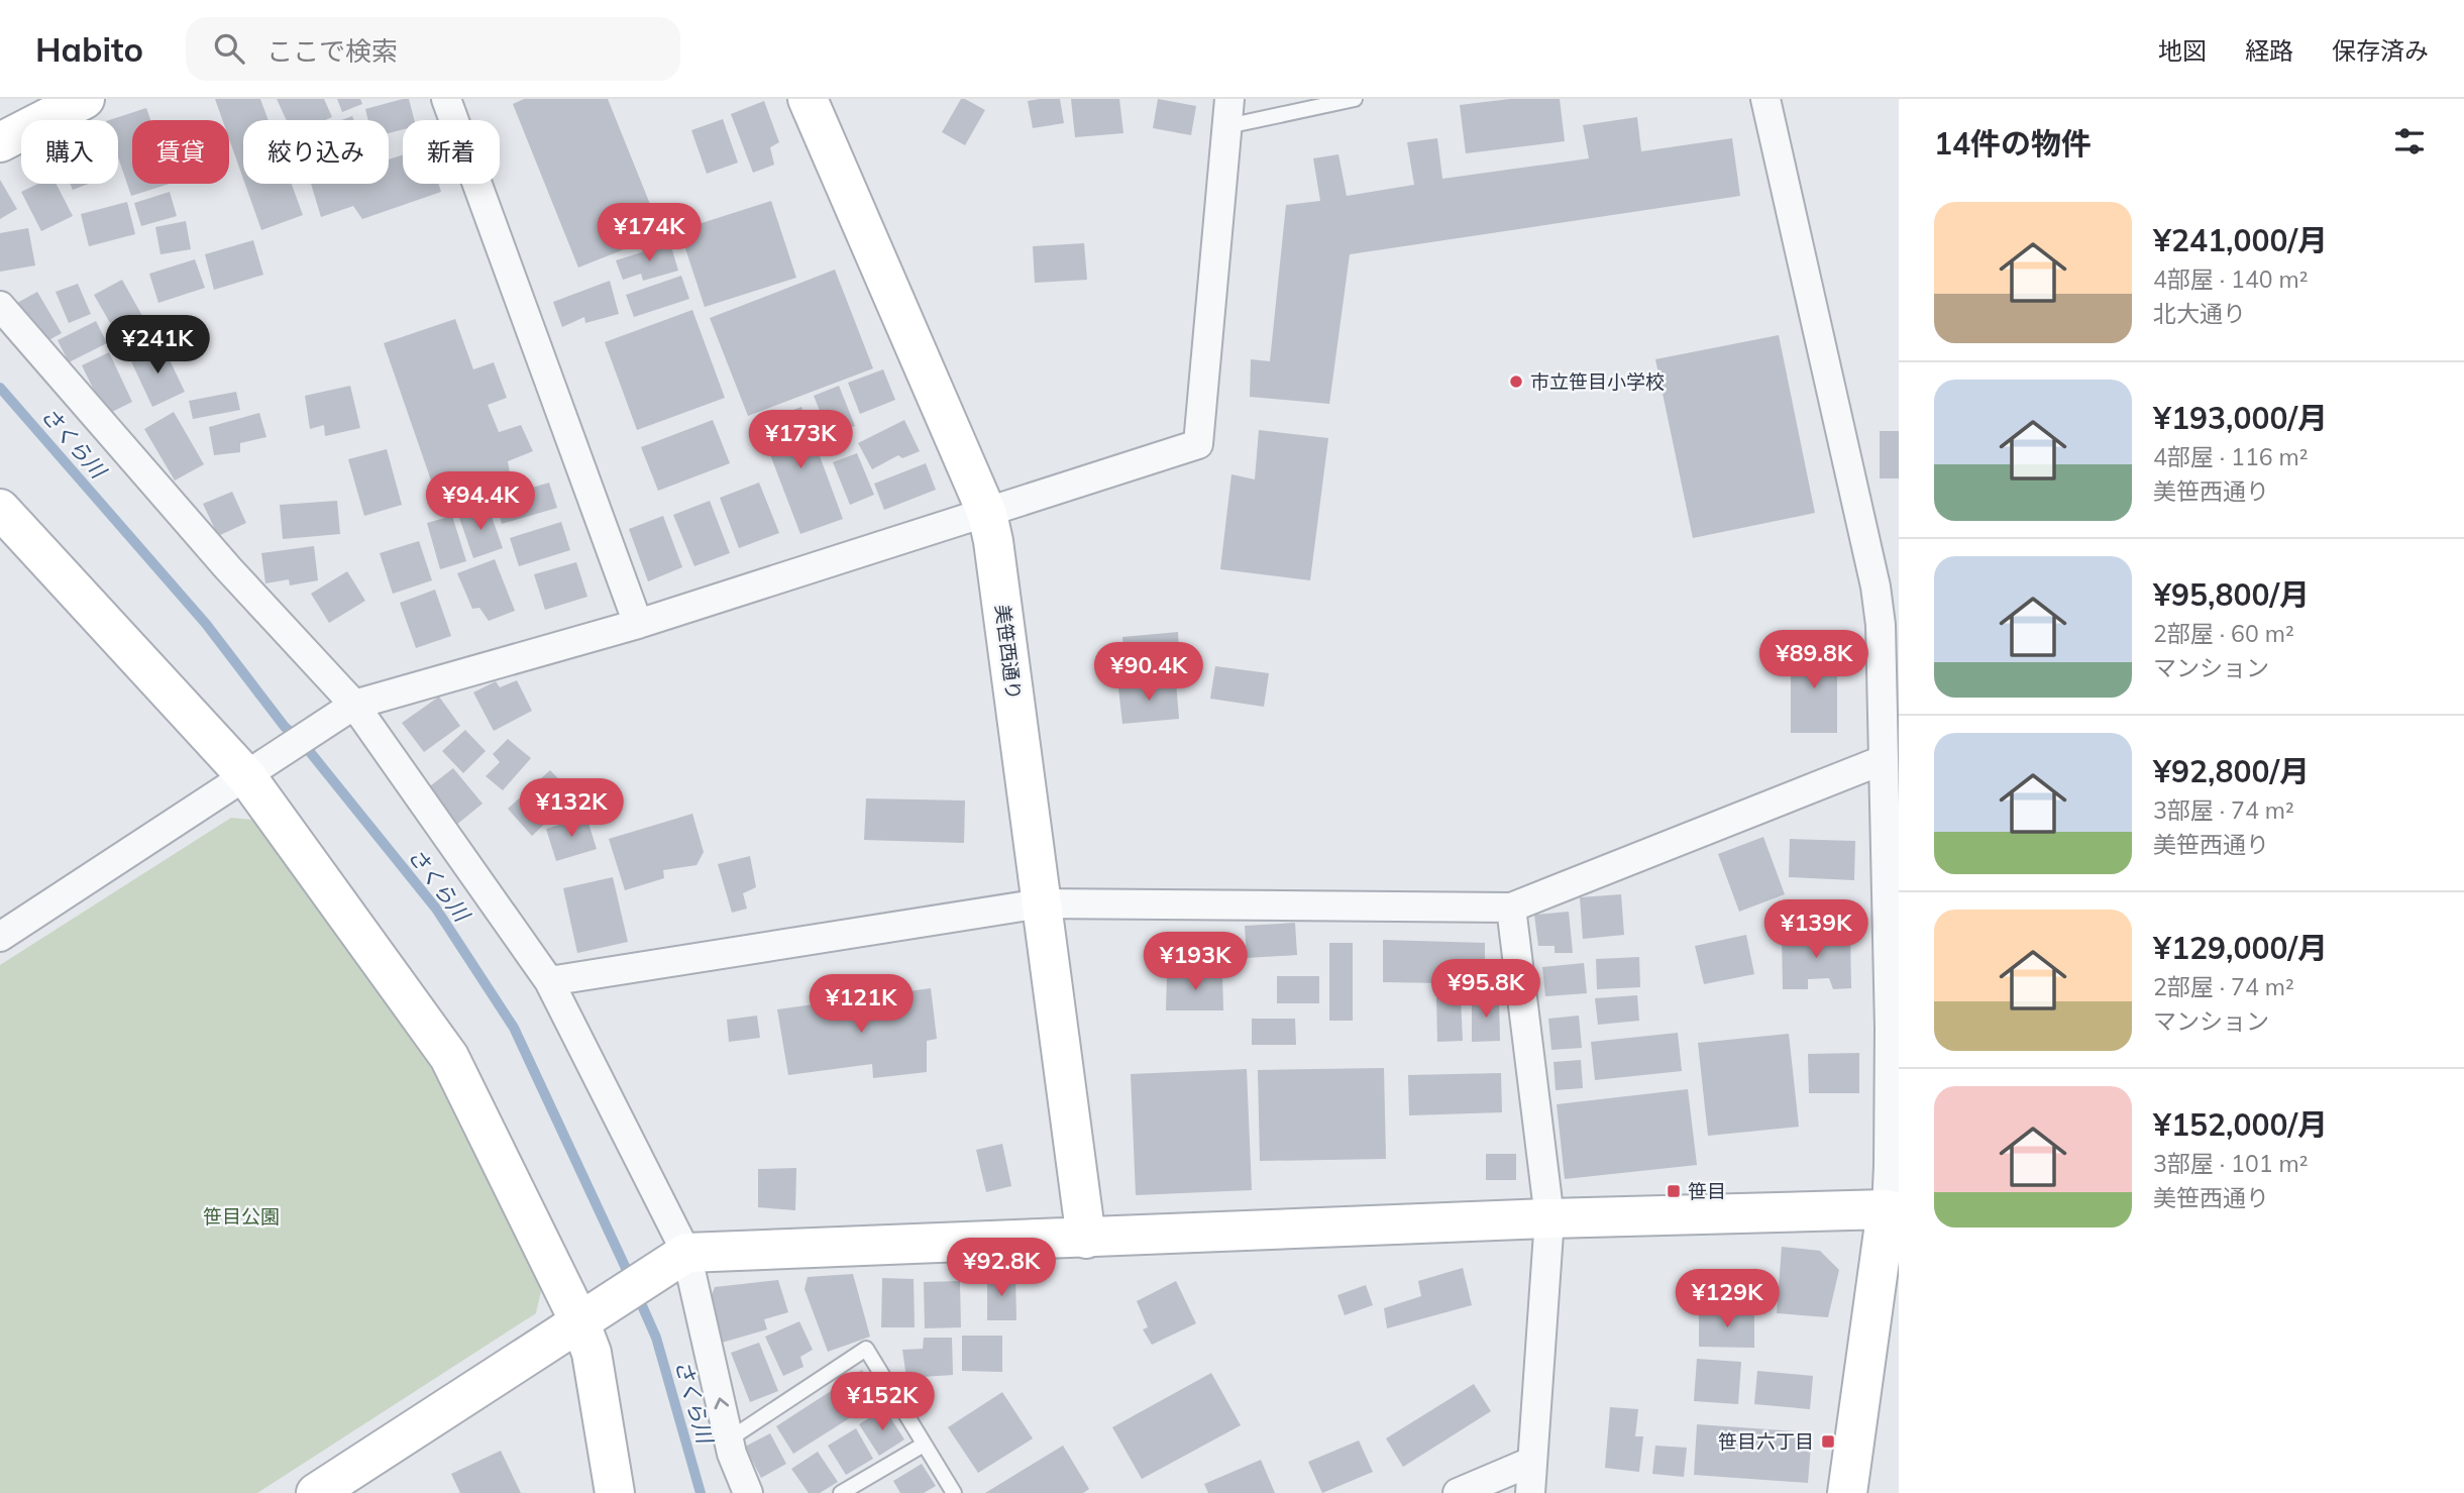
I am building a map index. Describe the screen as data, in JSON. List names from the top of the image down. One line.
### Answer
{"streets":{"street":["美笹西通り"]},"water":["さくら川"],"parks":["笹目公園"],"places":{"other":["市立笹目小学校"],"transit":["笹目","笹目六丁目"]},"page":{"header":"Habito","search":"ここで検索","nav":["地図","経路","保存済み"],"heading":"14件の物件","chip":["購入","賃貸","絞り込み","新着"],"list":[{"name":"¥241,000/月","note":"4部屋 · 140 m² · 北大通り"},{"name":"¥193,000/月","note":"4部屋 · 116 m² · 美笹西通り"},{"name":"¥95,800/月","note":"2部屋 · 60 m² · マンション"},{"name":"¥92,800/月","note":"3部屋 · 74 m² · 美笹西通り"},{"name":"¥129,000/月","note":"2部屋 · 74 m² · マンション"},{"name":"¥152,000/月","note":"3部屋 · 101 m² · 美笹西通り"}],"price":["¥174K","¥241K","¥173K","¥94.4K","¥89.8K","¥90.4K","¥132K","¥139K","¥193K","¥95.8K","¥121K","¥92.8K","¥129K","¥152K"]}}
